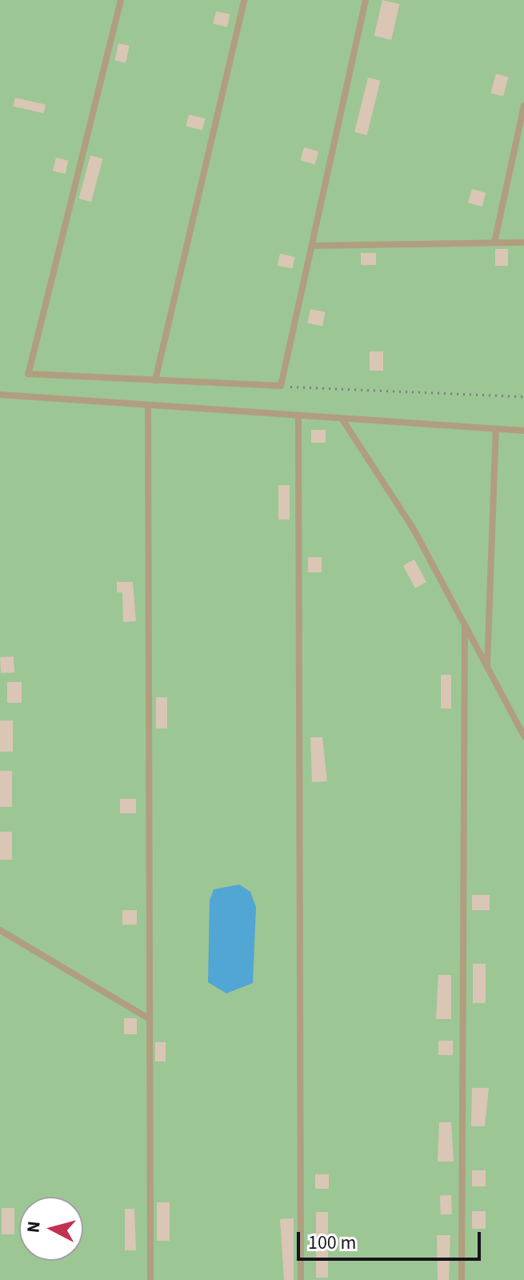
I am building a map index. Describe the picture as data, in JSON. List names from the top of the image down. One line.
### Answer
{"scale_bar":"100 m","north":"left"}
